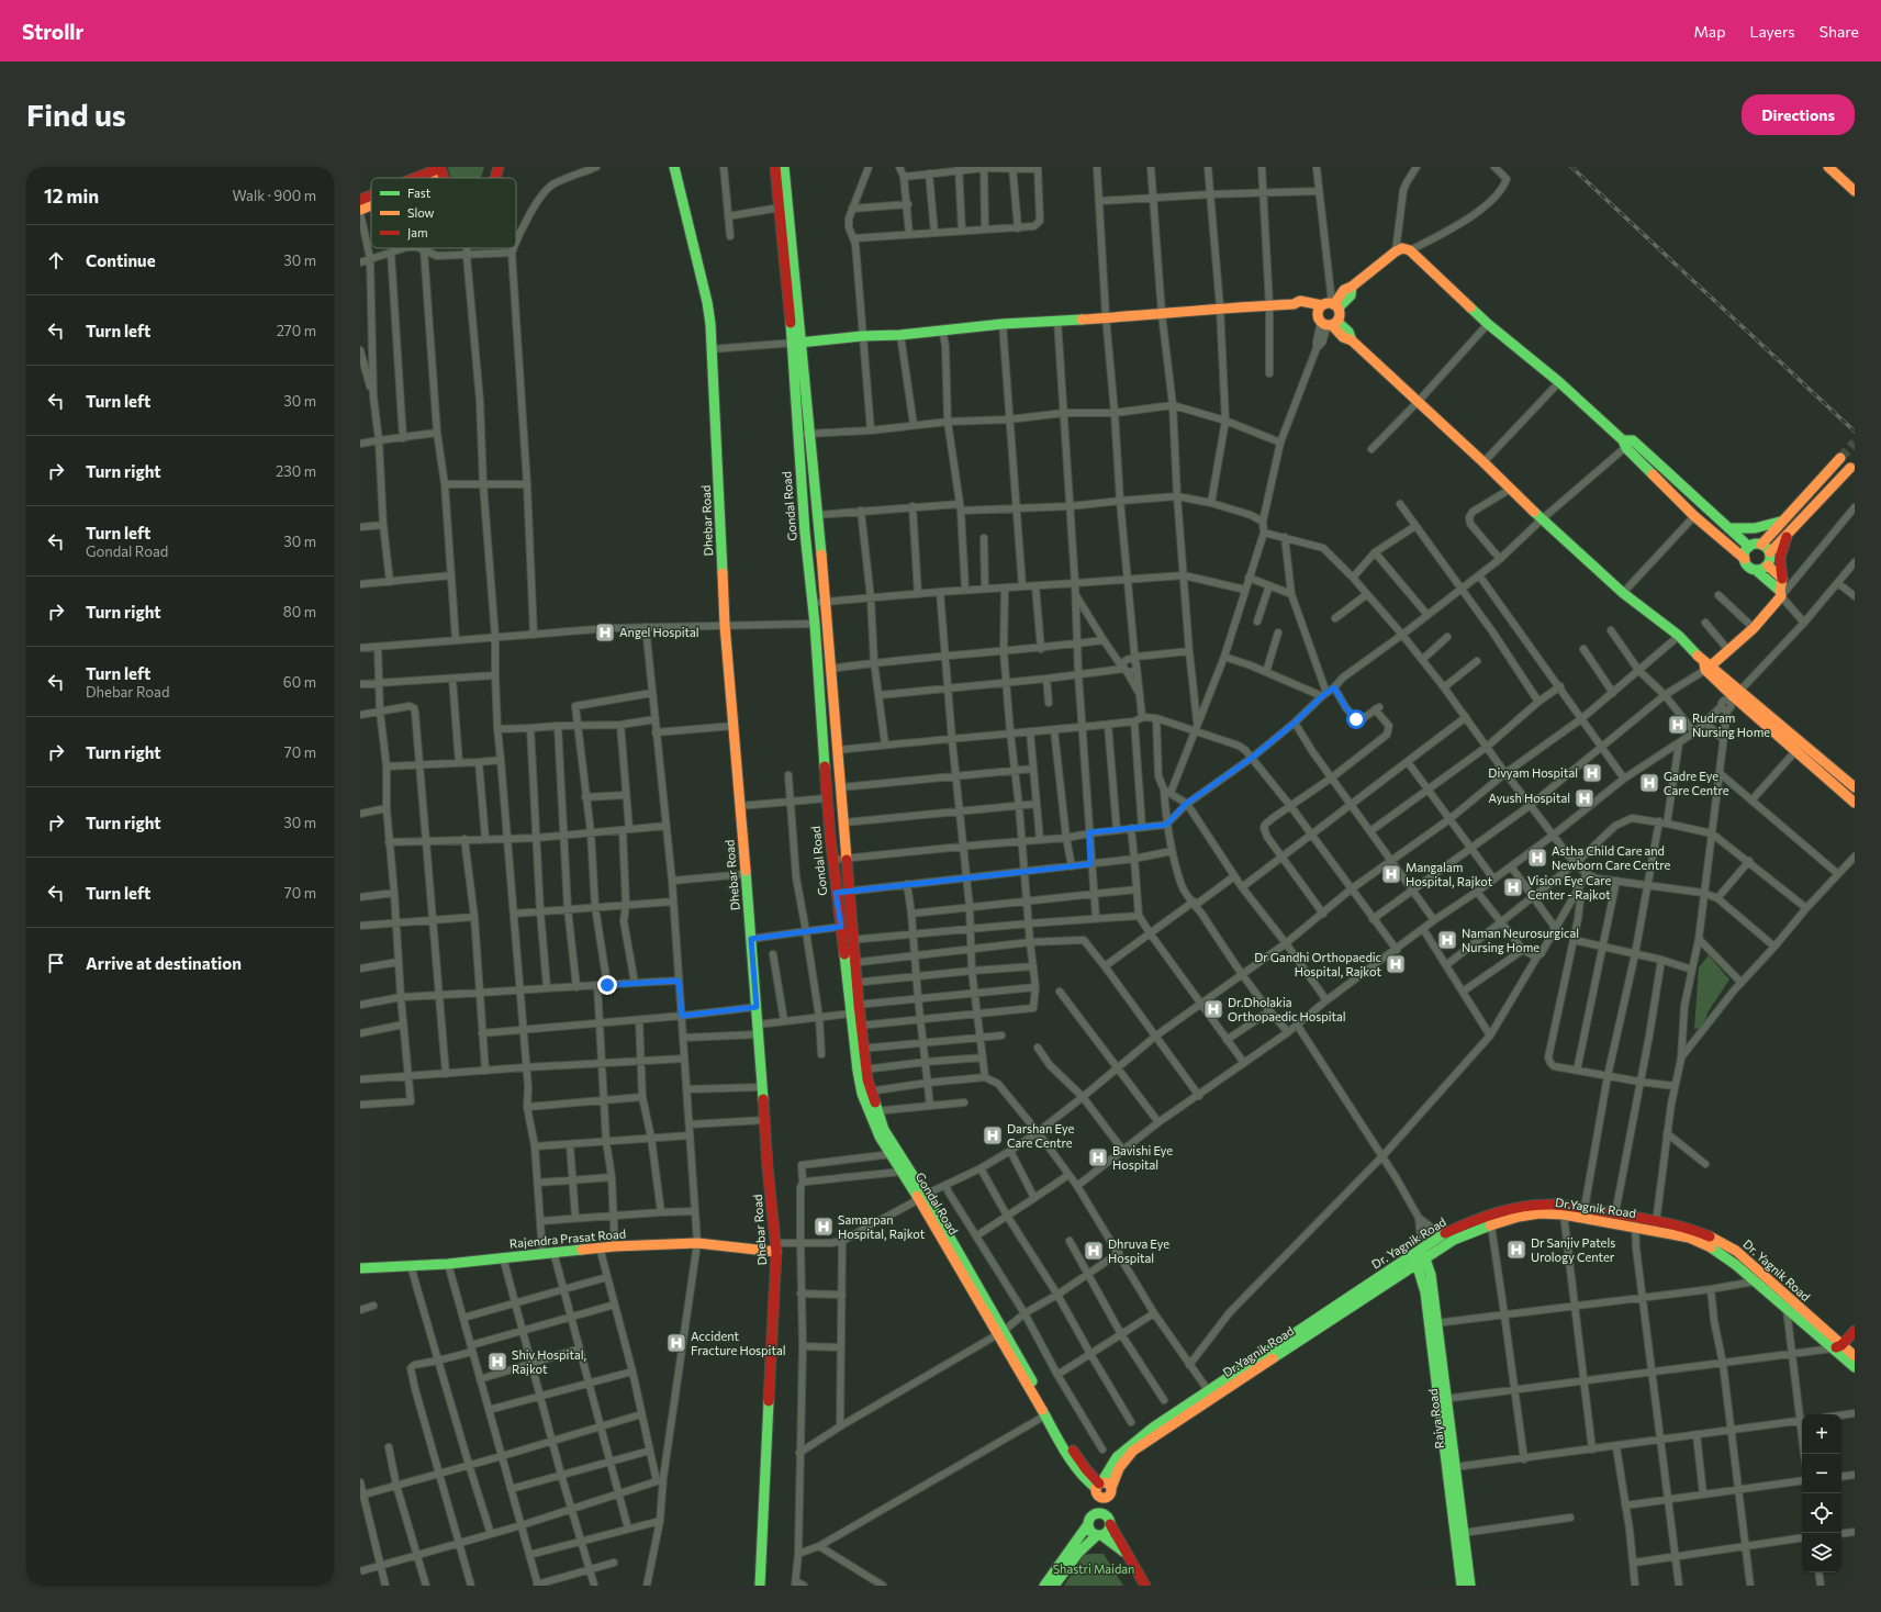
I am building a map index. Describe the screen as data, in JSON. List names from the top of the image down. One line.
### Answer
{"streets":{"street":["Gondal Road","Dhebar Road","Dr.Yagnik Road","Rajendra Prasat Road","Dr. Yagnik Road","Raiya Road"]},"crossings":[["Gondal Road","Dr.Yagnik Road"],["Gondal Road","Dr. Yagnik Road"],["Dhebar Road","Rajendra Prasat Road"],["Dr.Yagnik Road","Dr. Yagnik Road"],["Dr.Yagnik Road","Raiya Road"],["Dr. Yagnik Road","Raiya Road"]],"parks":["Shastri Maidan"],"places":{"hospital":["Angel Hospital","Rudram Nursing Home","Divyam Hospital","Gadre Eye Care Centre","Ayush Hospital","Astha Child Care and Newborn Care Centre","Mangalam Hospital, Rajkot","Vision Eye Care Center - Rajkot","Naman Neurosurgical Nursing Home","Dr Gandhi Orthopaedic Hospital, Rajkot","Dr.Dholakia Orthopaedic Hospital","Darshan Eye Care Centre","Bavishi Eye Hospital","Samarpan Hospital, Rajkot","Dr Sanjiv Patels Urology Center","Dhruva Eye Hospital","Accident Fracture Hospital","Shiv Hospital, Rajkot"]},"legend":["Fast","Slow","Jam"],"page":{"header":"Strollr","nav":["Map","Layers","Share"],"buttons":"Directions","title":"Find us","heading":["12 min","Walk · 900 m"],"list":[["Continue","30 m"],["Turn left","270 m"],["Turn left","30 m"],["Turn right","230 m"],["Turn left","Gondal Road","30 m"],["Turn right","80 m"],["Turn left","Dhebar Road","60 m"],["Turn right","70 m"],["Turn right","30 m"],["Turn left","70 m"],"Arrive at destination"],"map_buttons":["+","−"]}}
